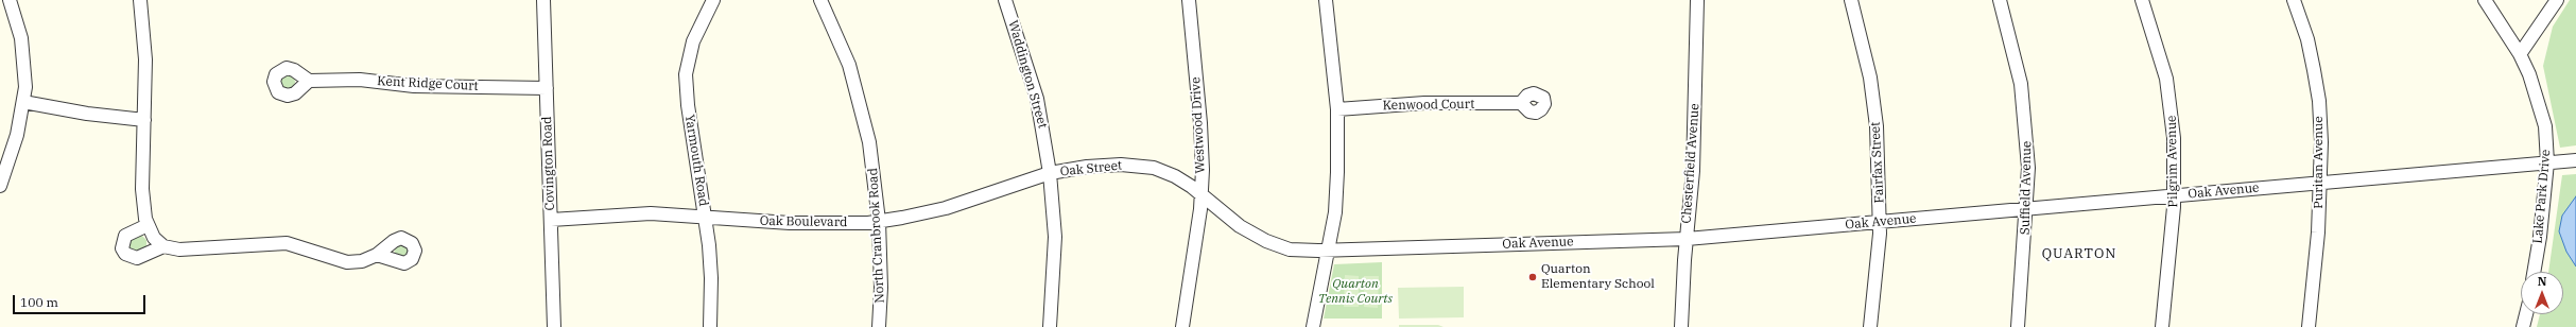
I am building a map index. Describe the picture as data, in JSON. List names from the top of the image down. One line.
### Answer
{"streets":{"street":["Waddington Street","Kent Ridge Court","Kenwood Court","Westwood Drive","Yarmouth Road","Pilgrim Avenue","Fairfax Street","Puritan Avenue","Covington Road","Chesterfield Avenue","Oak Street","Suffield Avenue","Oak Avenue","Lake Park Drive","Oak Boulevard","North Cranbrook Road"]},"crossings":[["Waddington Street","Oak Street"],["Waddington Street","Oak Boulevard"],["Kent Ridge Court","Covington Road"],["Westwood Drive","Oak Street"],["Westwood Drive","Oak Avenue"],["Yarmouth Road","Oak Boulevard"],["Pilgrim Avenue","Oak Avenue"],["Fairfax Street","Oak Avenue"],["Puritan Avenue","Oak Avenue"],["Covington Road","Oak Boulevard"],["Chesterfield Avenue","Oak Avenue"],["Oak Street","Oak Avenue"],["Oak Street","Oak Boulevard"],["Suffield Avenue","Oak Avenue"],["Oak Avenue","Lake Park Drive"],["Oak Boulevard","North Cranbrook Road"]],"districts":["QUARTON"],"parks":["Quarton Tennis Courts"],"places":["Quarton Elementary School"],"scale_bar":"100 m","north":"top"}
